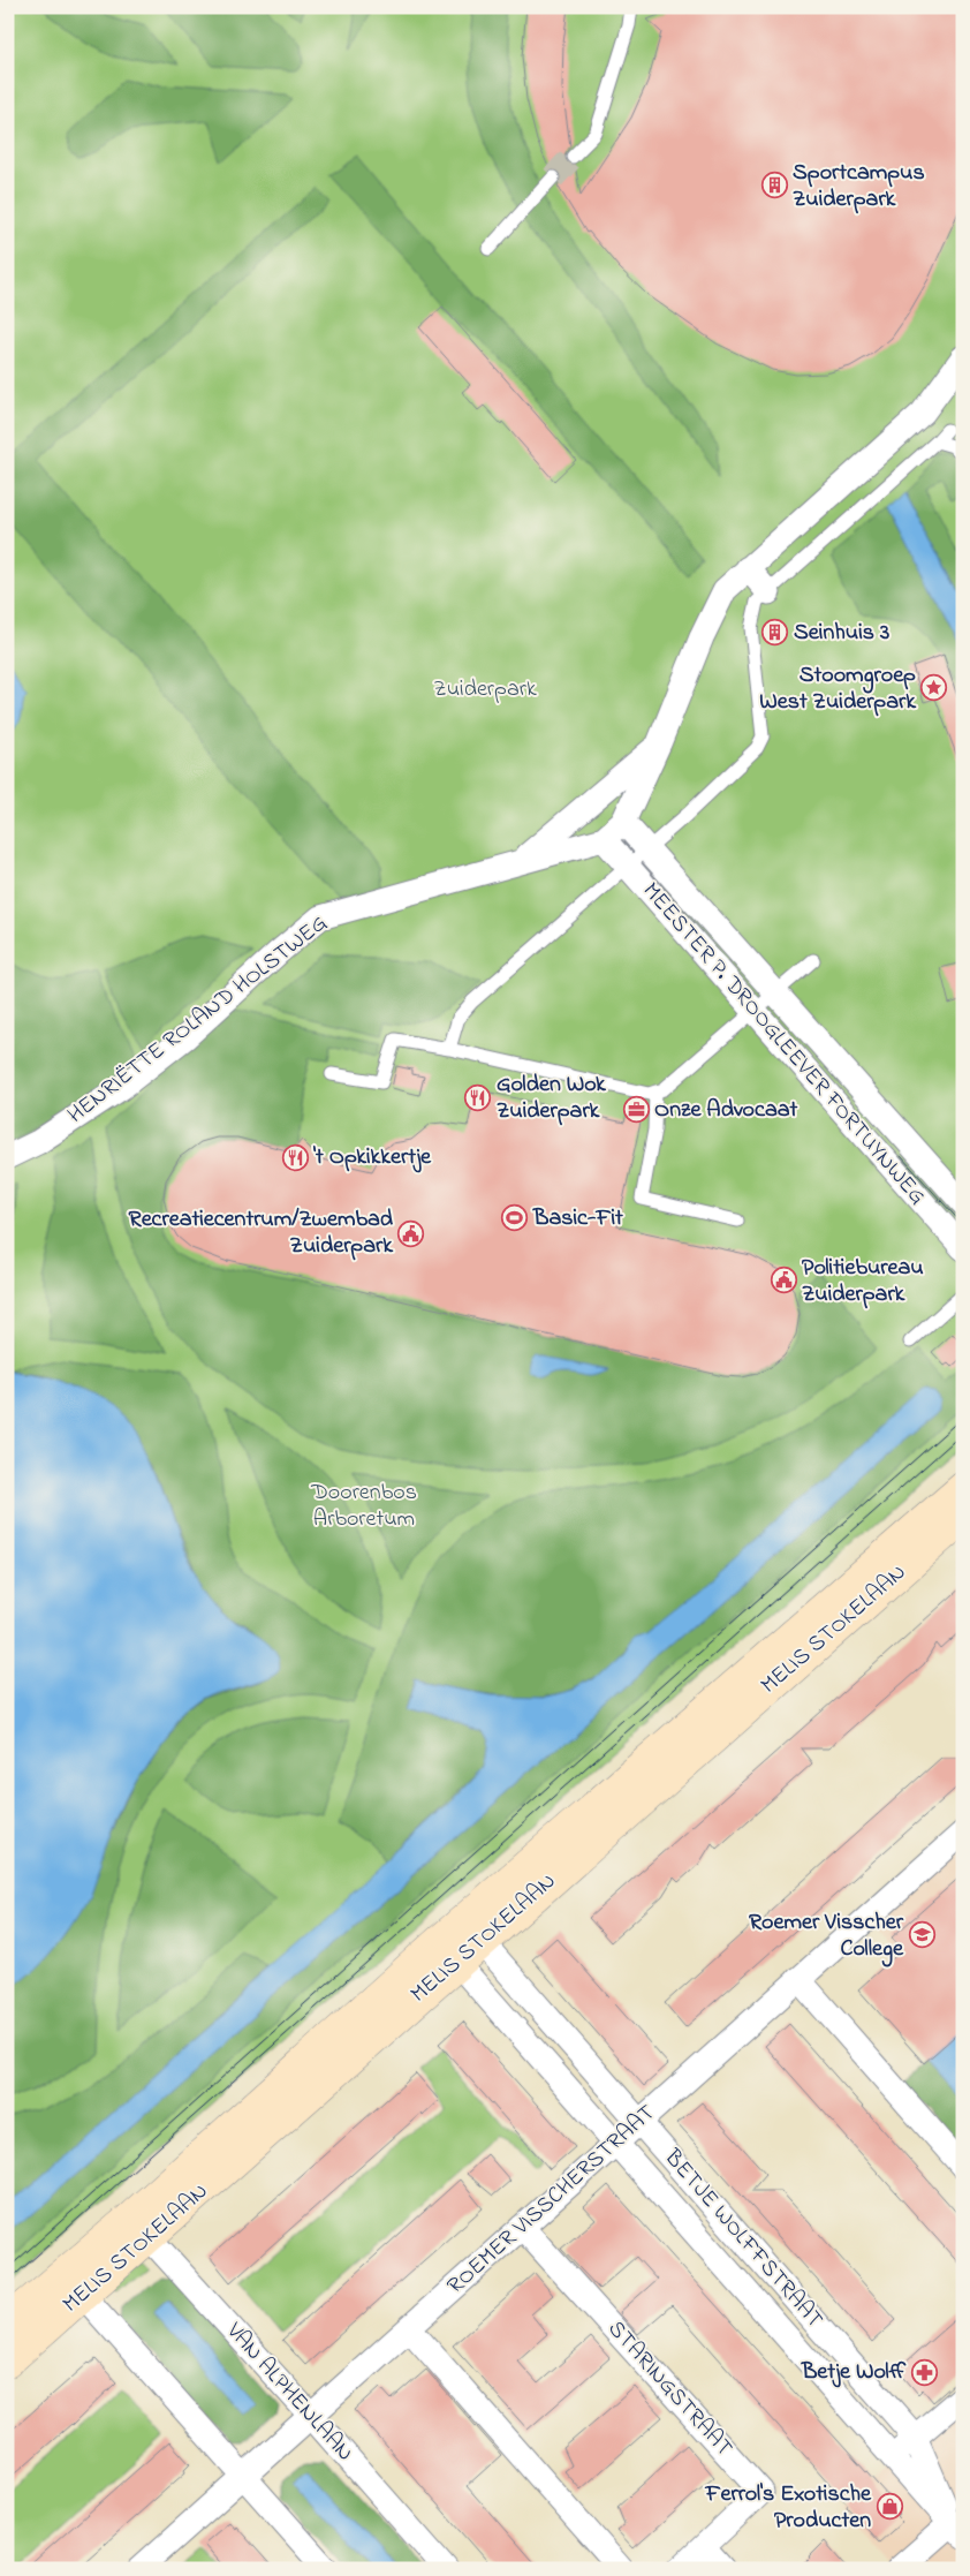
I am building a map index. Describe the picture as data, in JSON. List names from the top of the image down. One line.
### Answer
{"streets":{"street":["HENRIËTTE ROLAND HOLSTWEG","MEESTER P. DROOGLEEVER FORTUYNWEG","MELIS STOKELAAN","ROEMER VISSCHERSTRAAT","BETJE WOLFFSTRAAT","STARINGSTRAAT","VAN ALPHENLAAN"]},"crossings":[["HENRIËTTE ROLAND HOLSTWEG","MEESTER P. DROOGLEEVER FORTUYNWEG"],["MELIS STOKELAAN","BETJE WOLFFSTRAAT"],["MELIS STOKELAAN","VAN ALPHENLAAN"],["ROEMER VISSCHERSTRAAT","BETJE WOLFFSTRAAT"],["ROEMER VISSCHERSTRAAT","STARINGSTRAAT"],["ROEMER VISSCHERSTRAAT","VAN ALPHENLAAN"]],"parks":["Zuiderpark","Doorenbos Arboretum"],"places":{"building":["Sportcampus Zuiderpark","Seinhuis 3"],"place":["Stoomgroep West Zuiderpark"],"restaurant":["Golden Wok Zuiderpark","'t Opkikkertje"],"office":["Onze Advocaat"],"sports":["Basic-Fit"],"public building":["Recreatiecentrum/Zwembad Zuiderpark","Politiebureau Zuiderpark"],"school or university":["Roemer Visscher College"],"pharmacy":["Betje Wolff"],"shop":["Ferrol's Exotische Producten"]}}
